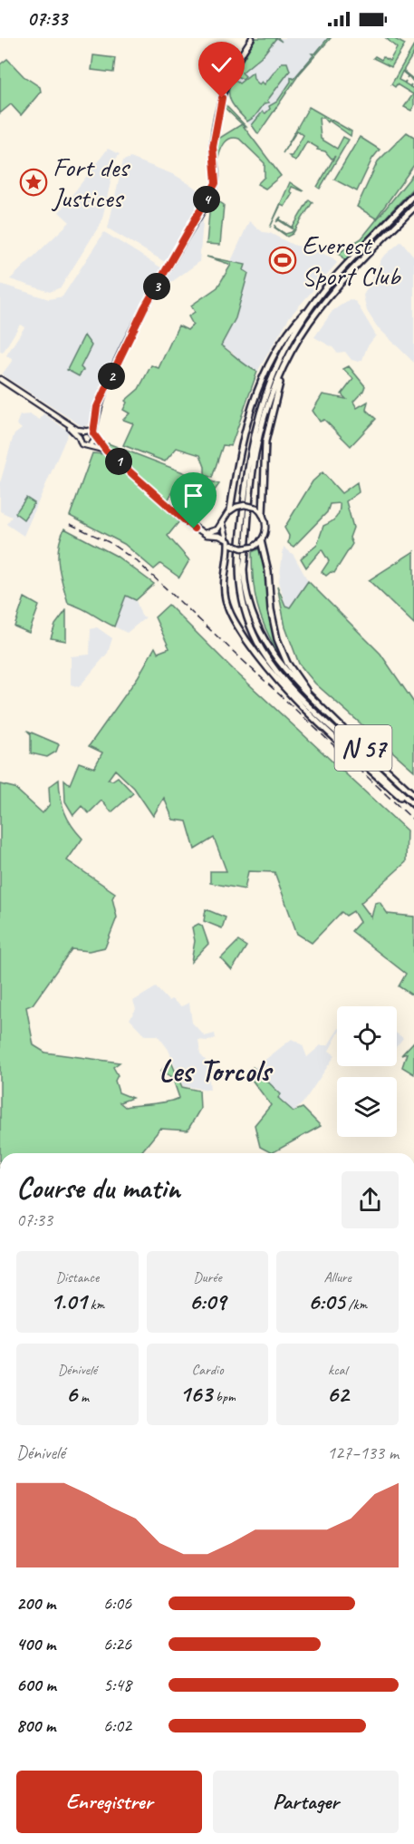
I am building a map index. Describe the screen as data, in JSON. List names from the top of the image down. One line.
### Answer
{"streets":{"highway":["N 57"]},"districts":["Les Torcols"],"places":{"place":["Fort des Justices"],"sports":["Everest Sport Club"]},"page":{"status":"07:33","pins":["4","3","2","1"],"heading":["Course du matin","07:33"],"stats":[["Distance","1.01 km"],["Durée","6:09"],["Allure","6:05 /km"],["Dénivelé","6 m"],["Cardio","163 bpm"],["kcal","62"]],"chart":["Dénivelé","127–133 m"],"list":[{"name":"200 m","note":"6:06"},{"name":"400 m","note":"6:26"},{"name":"600 m","note":"5:48"},{"name":"800 m","note":"6:02"}],"buttons":["Enregistrer","Partager"]}}
